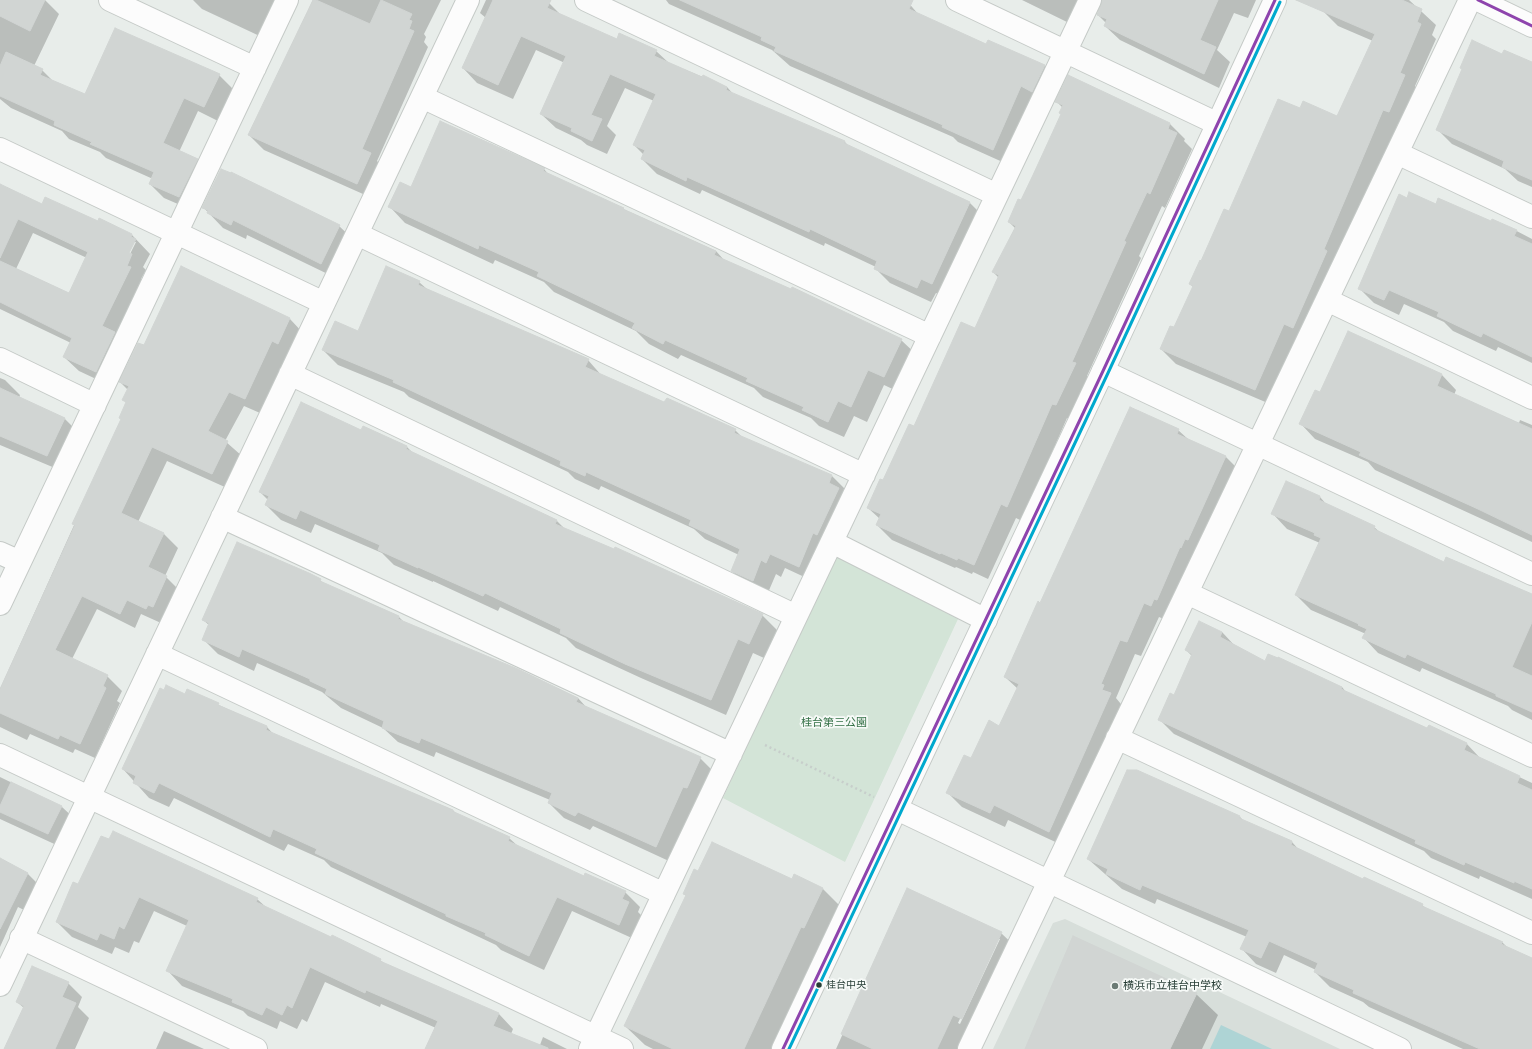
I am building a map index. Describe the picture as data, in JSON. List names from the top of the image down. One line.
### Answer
{"parks":["桂台第三公園"],"places":["桂台中央","横浜市立桂台中学校"]}
